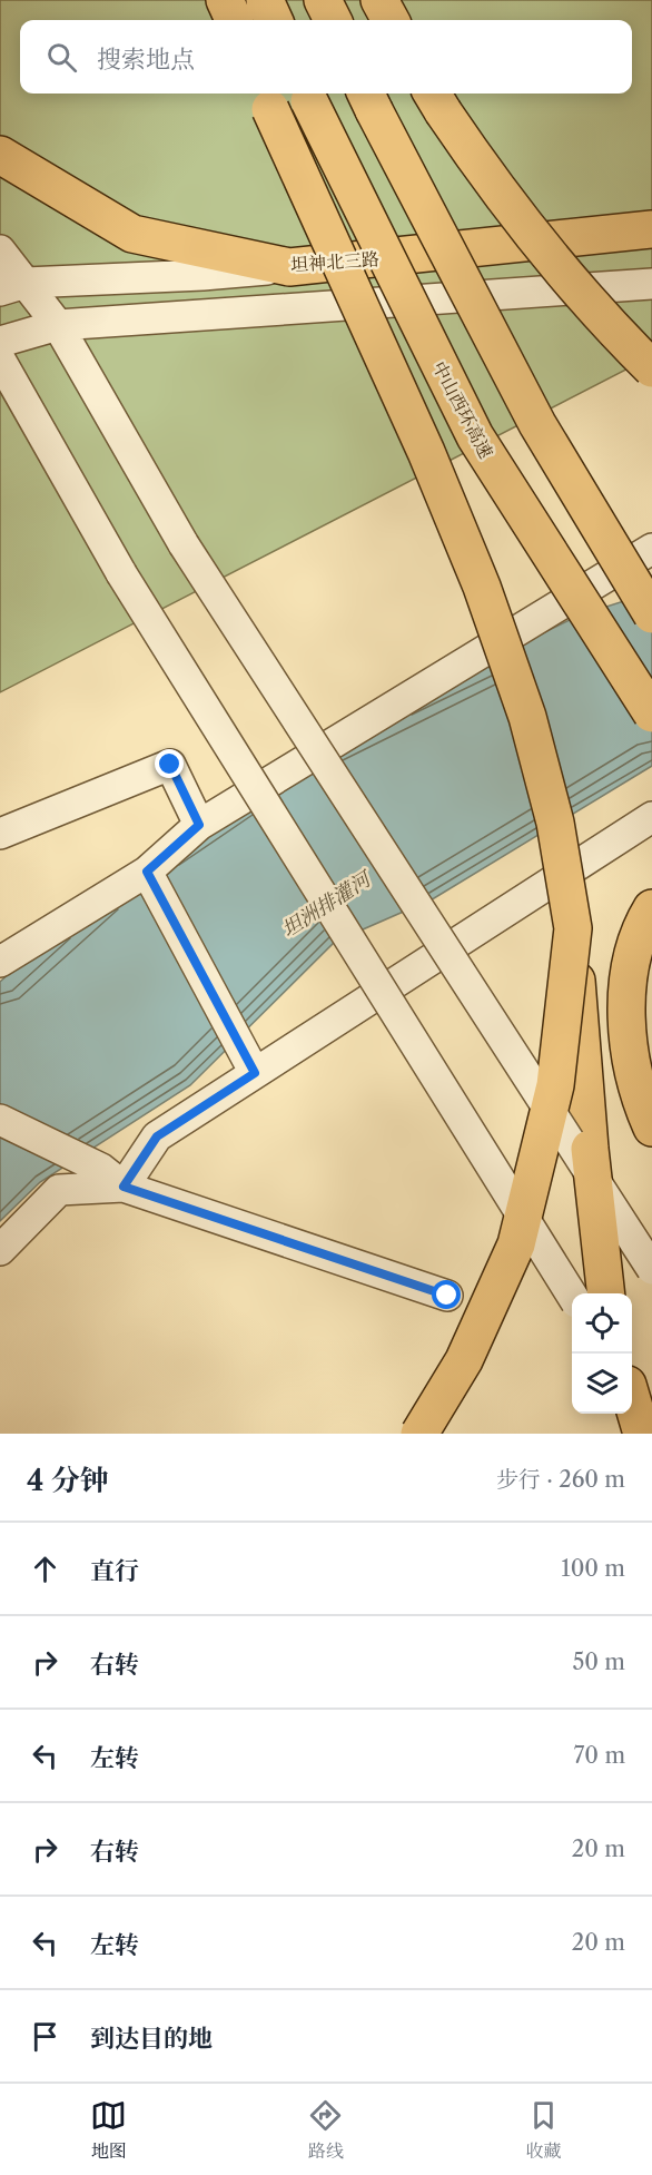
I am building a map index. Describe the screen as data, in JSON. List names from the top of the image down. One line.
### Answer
{"streets":{"main road":["坦神北三路","中山西环高速"]},"water":["坦洲排灌河"],"page":{"search":"搜索地点","heading":["4 分钟","步行 · 260 m"],"list":[["直行","100 m"],["右转","50 m"],["左转","70 m"],["右转","20 m"],["左转","20 m"],"到达目的地"],"nav":["地图","路线","收藏"]}}
